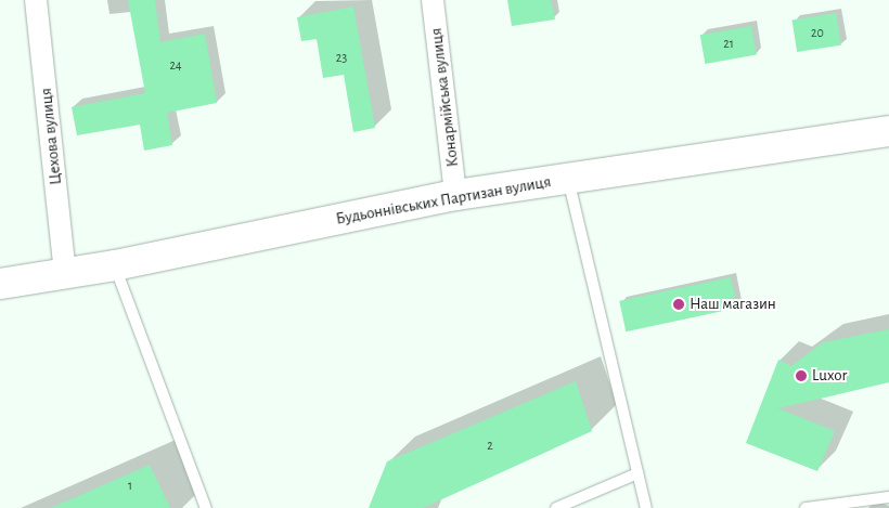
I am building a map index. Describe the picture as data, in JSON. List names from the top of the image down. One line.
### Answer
{"streets":{"main road":["Будьоннівських Партизан вулиця"],"street":["Конармійська вулиця","Цехова вулиця"]},"crossings":[["Конармійська вулиця","Будьоннівських Партизан вулиця"],["Цехова вулиця","Будьоннівських Партизан вулиця"]],"places":["Наш магазин","Luxor"],"house_numbers":["20","21","23","24","2","1"]}
